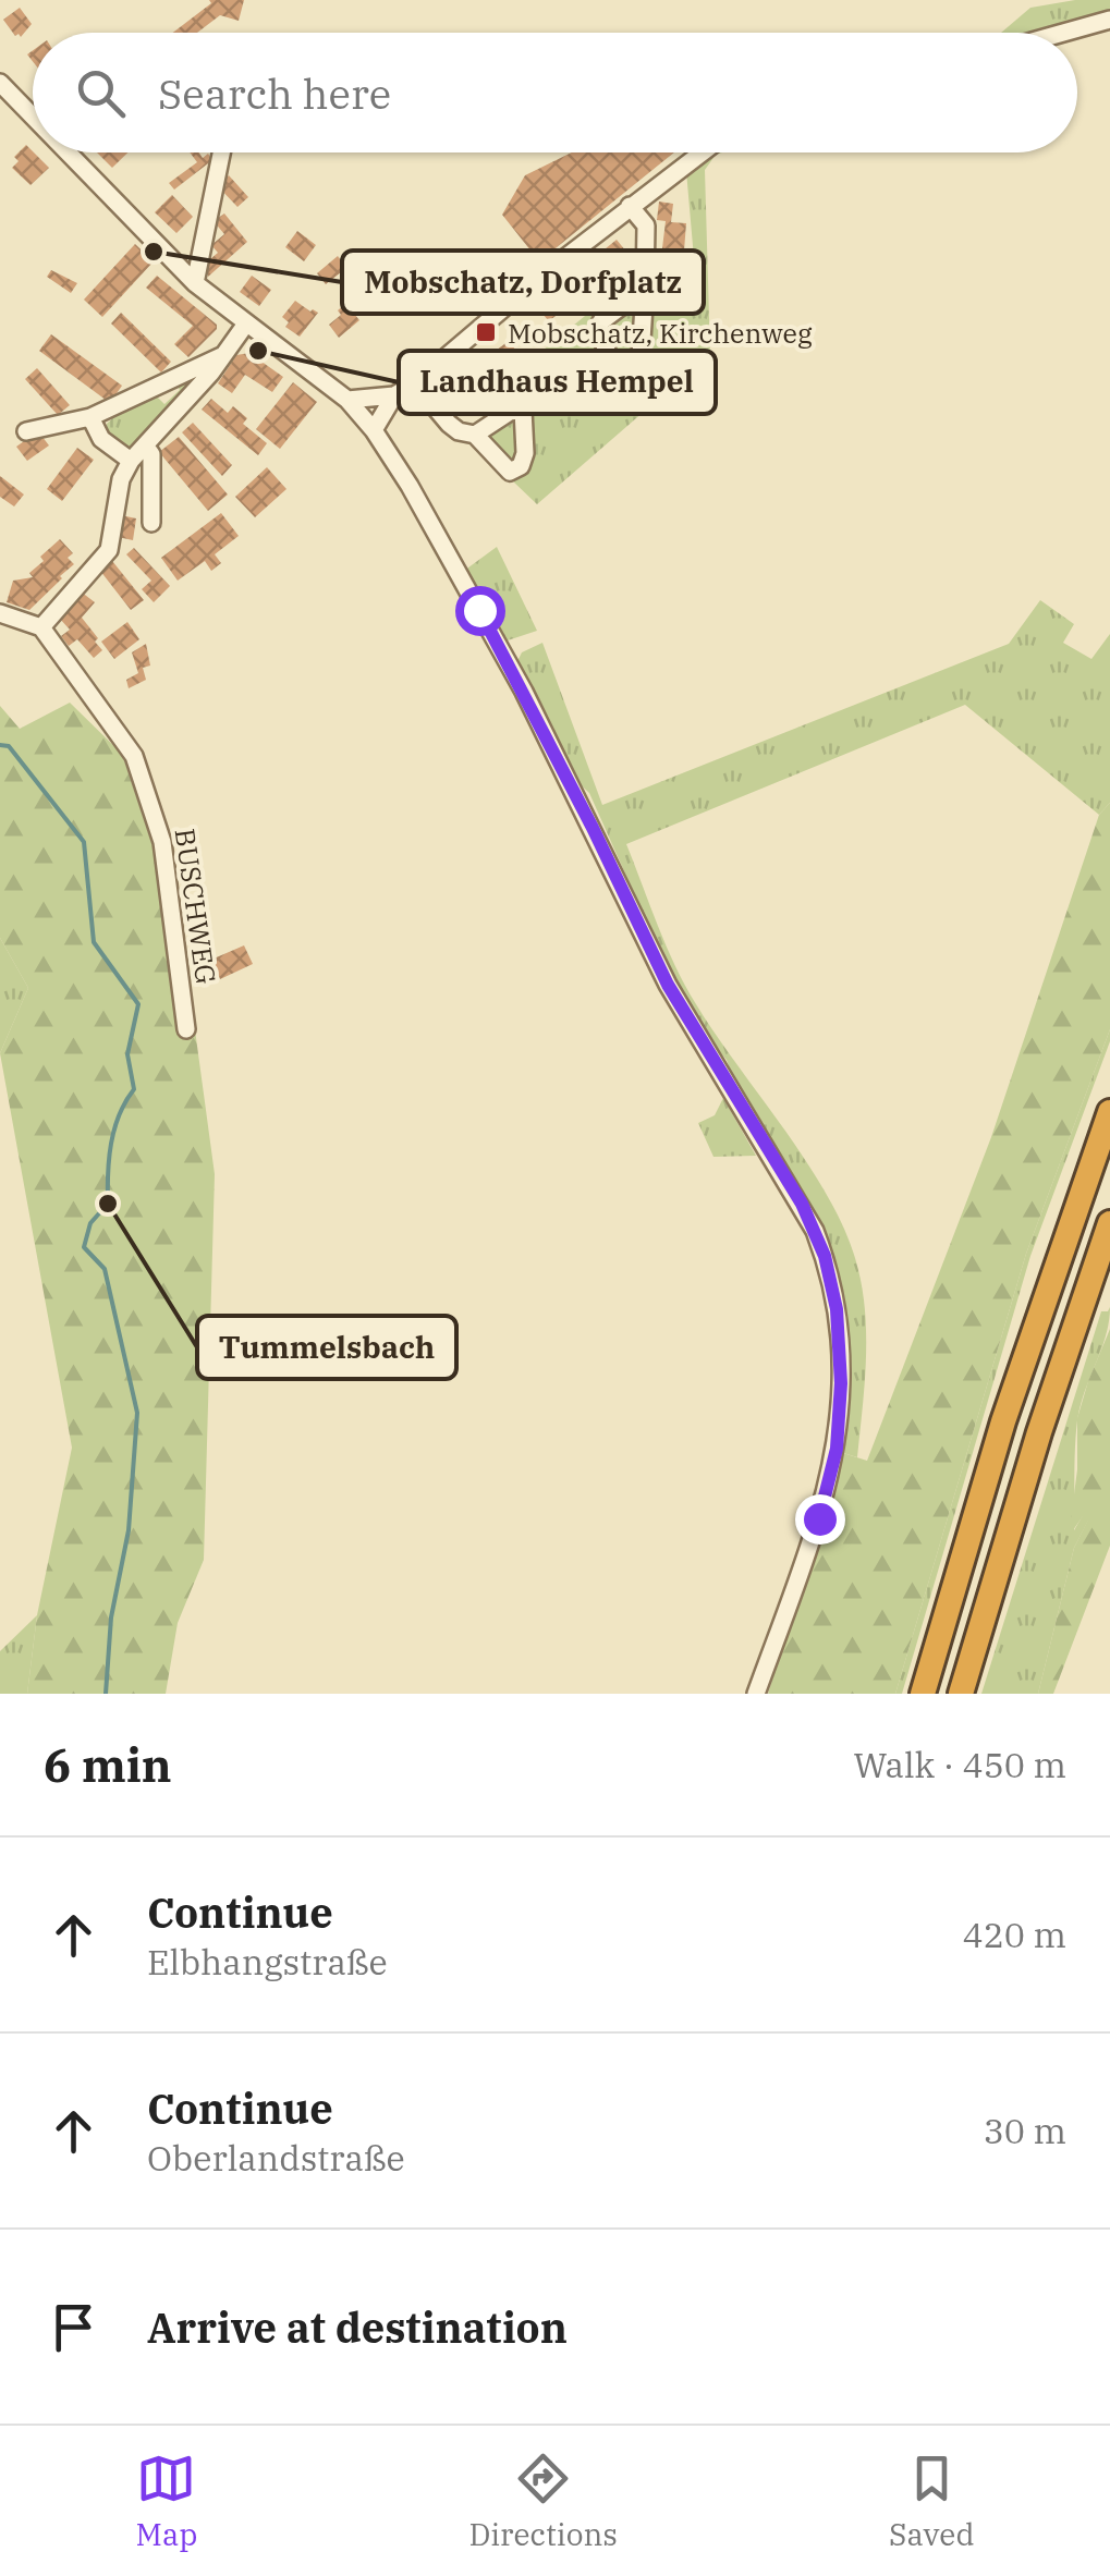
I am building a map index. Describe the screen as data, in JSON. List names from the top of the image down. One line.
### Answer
{"streets":{"street":["BUSCHWEG"]},"places":{"other":["Mobschatz, Dorfplatz","Landhaus Hempel","Tummelsbach"],"transit":["Mobschatz, Kirchenweg"]},"page":{"search":"Search here","heading":["6 min","Walk · 450 m"],"list":[["Continue","Elbhangstraße","420 m"],["Continue","Oberlandstraße","30 m"],"Arrive at destination"],"nav":["Map","Directions","Saved"]}}
